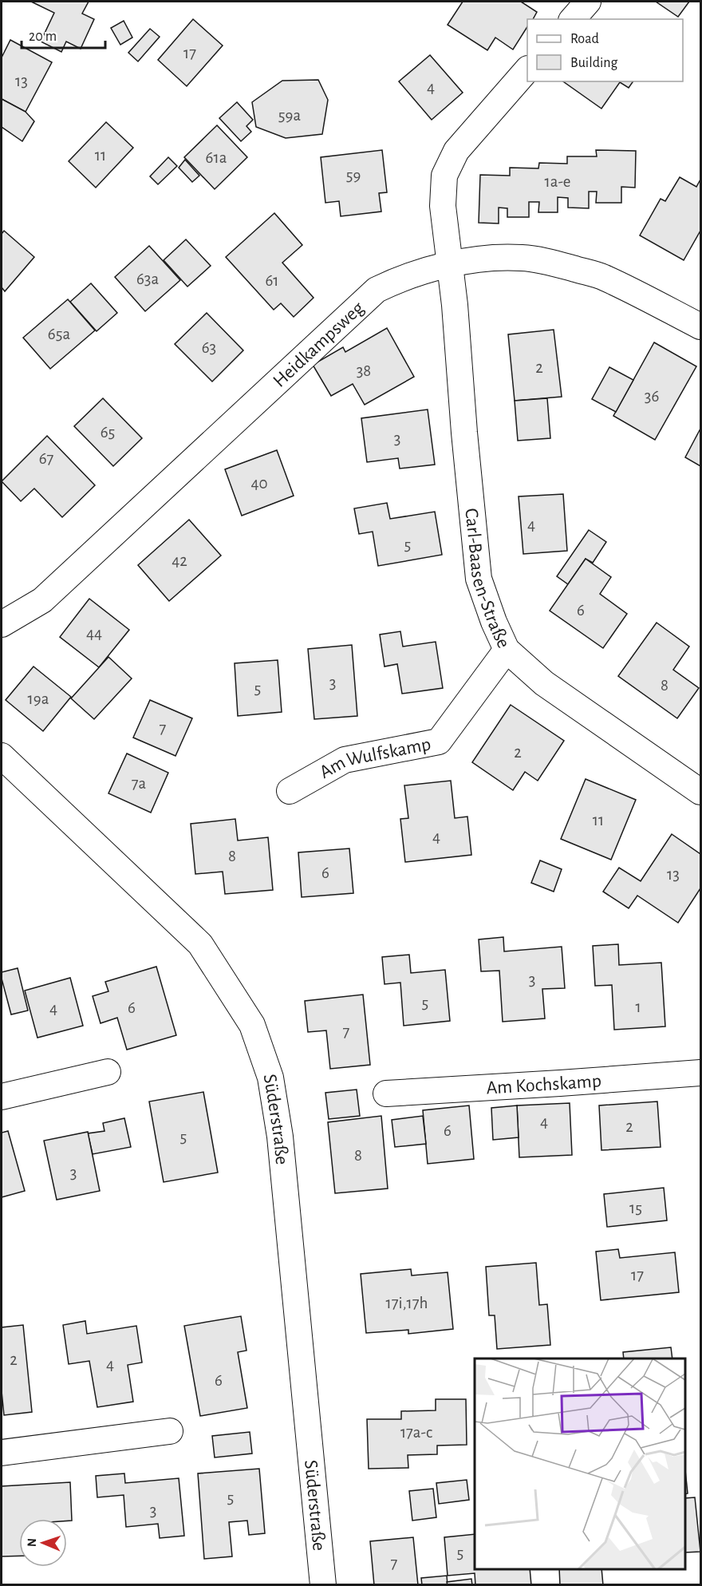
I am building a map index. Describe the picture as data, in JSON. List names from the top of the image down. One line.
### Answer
{"streets":{"street":["Heidkampsweg","Carl-Baasen-Straße","Am Wulfskamp","Am Kochskamp","Süderstraße"]},"crossings":[["Heidkampsweg","Carl-Baasen-Straße"],["Carl-Baasen-Straße","Am Wulfskamp"]],"house_numbers":["17","13","4","59a","11","61a","59","1a-e","63a","61","65a","63","2","38","36","65","3","67","40","4","5","42","6","44","3","8","5","19a","7","2","7a","11","4","8","6","13","3","5","1","6","4","7","4","2","6","5","8","3","15","17","17i,17h","2","4","6","17a-c","5","3","5","7"],"legend":["Road","Building"],"scale_bar":"20 m","north":"left"}
